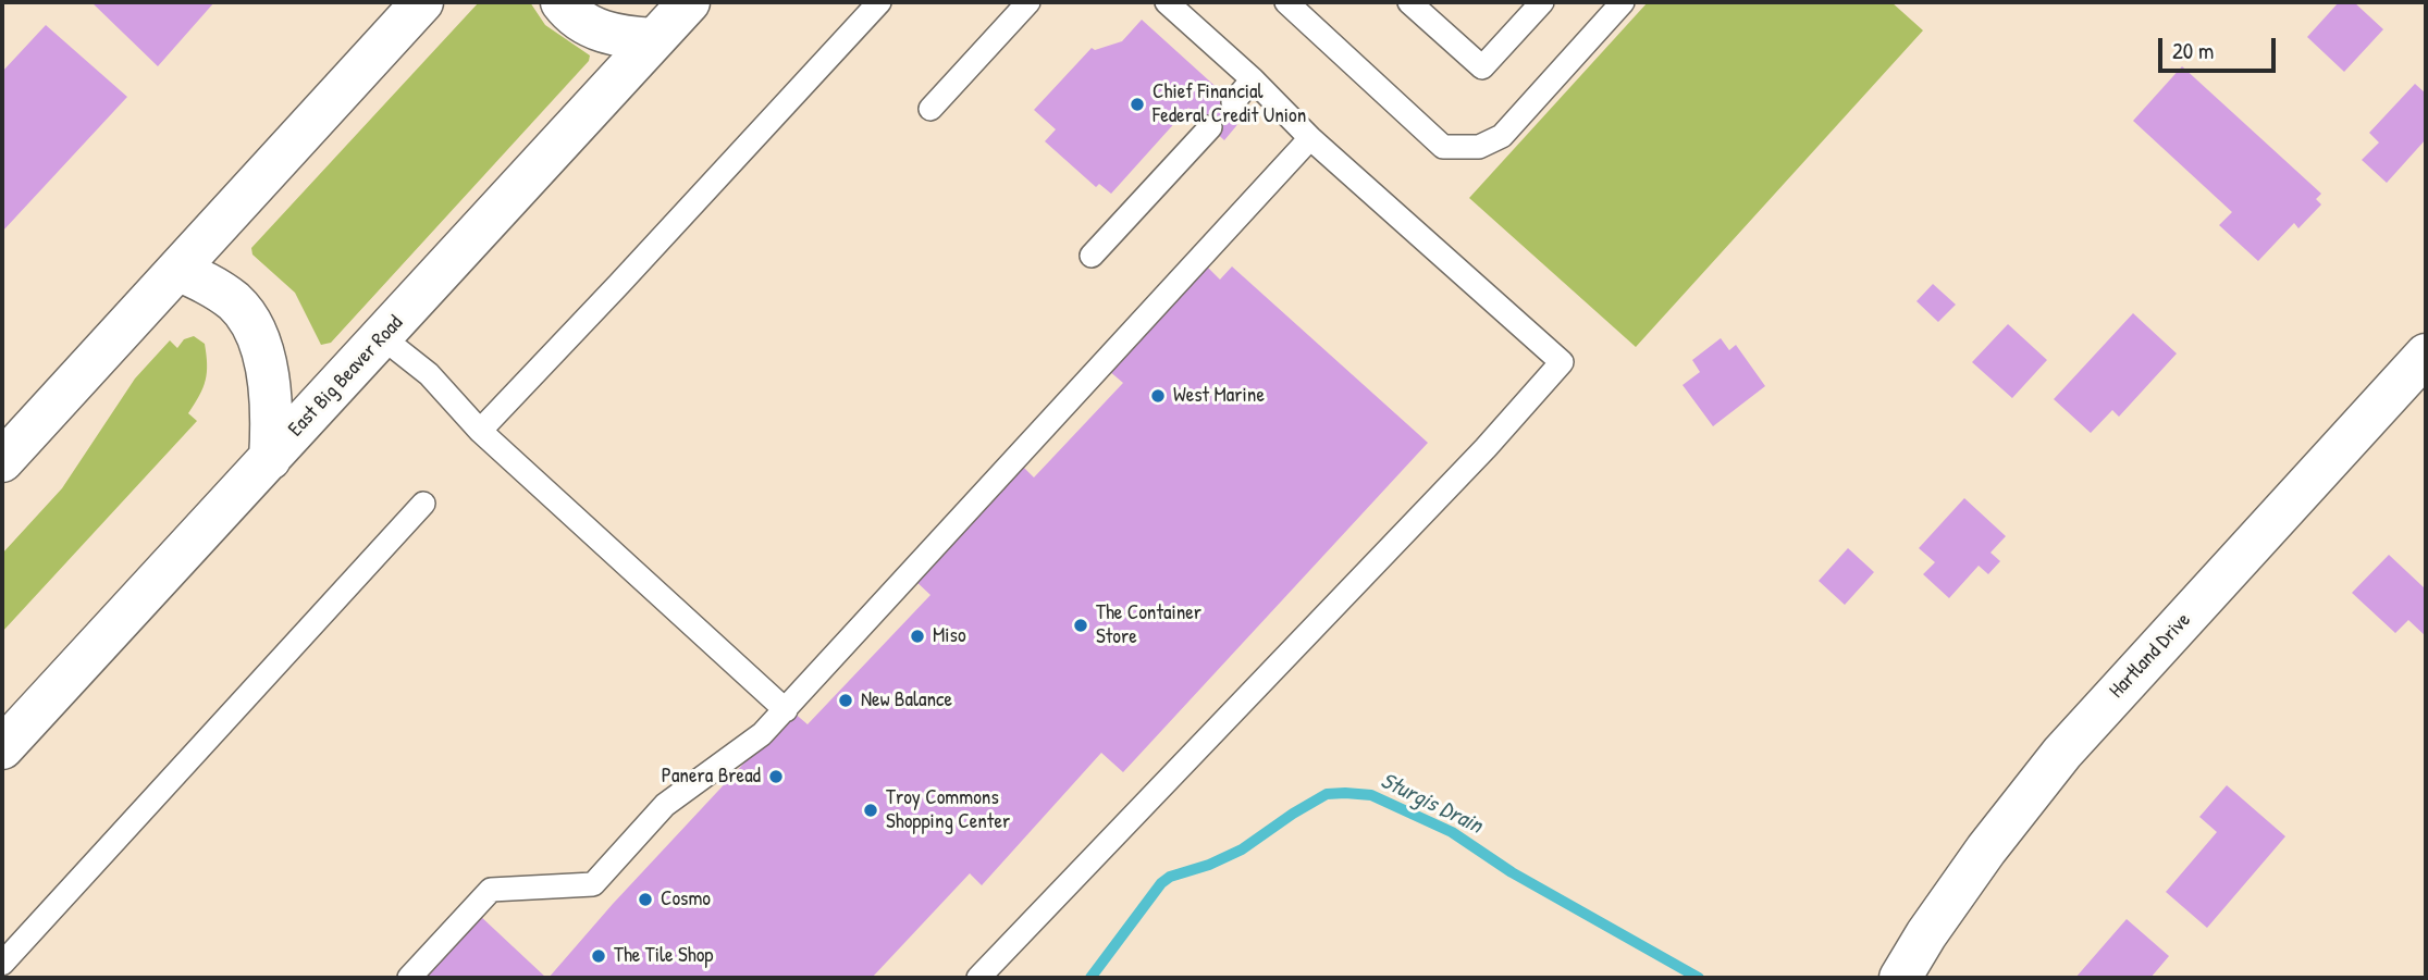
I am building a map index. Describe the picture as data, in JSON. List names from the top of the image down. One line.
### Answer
{"streets":{"main road":["East Big Beaver Road","Hartland Drive"]},"water":["Sturgis Drain"],"places":["Chief Financial Federal Credit Union","West Marine","The Container Store","Miso","New Balance","Panera Bread","Troy Commons Shopping Center","Cosmo","The Tile Shop"],"scale_bar":"20 m"}
